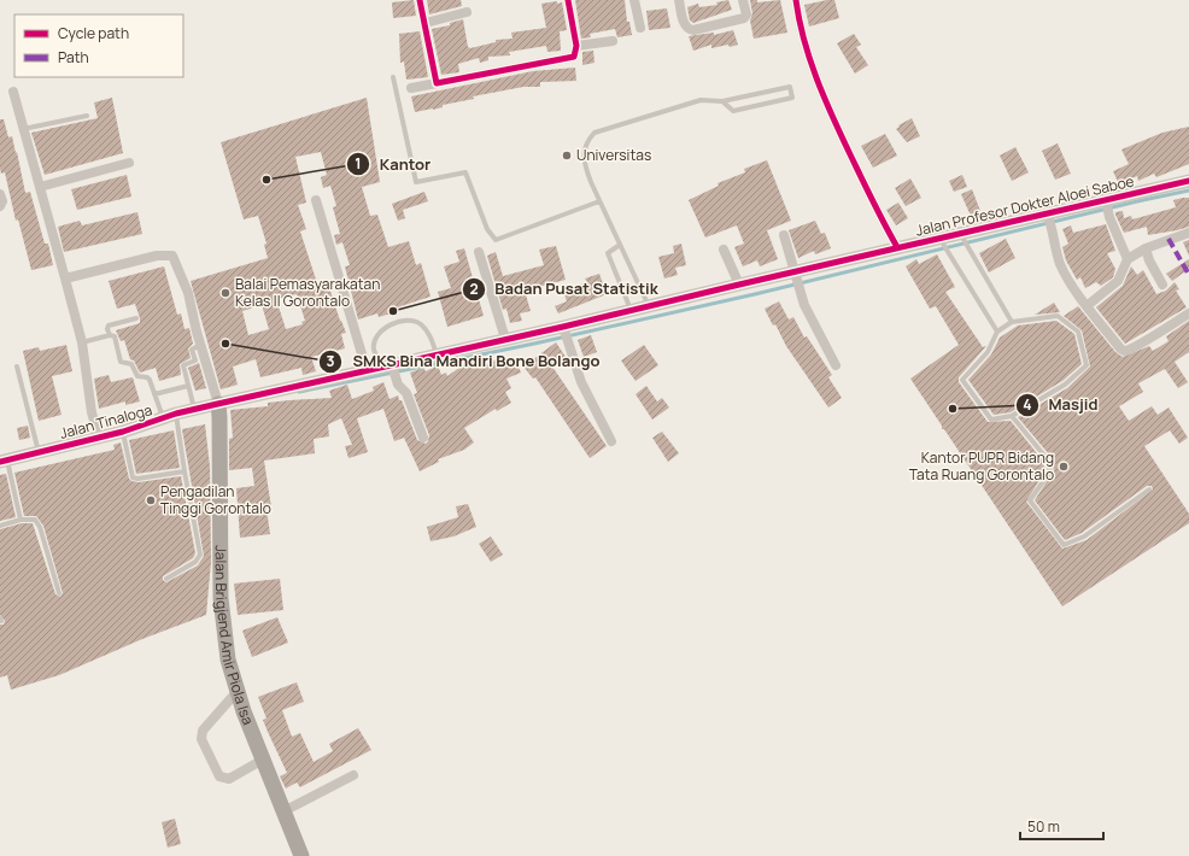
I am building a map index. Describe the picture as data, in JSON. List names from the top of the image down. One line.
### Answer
{"streets":{"main road":["Jalan Brigjend Amir Piola Isa"],"street":["Jalan Profesor Dokter Aloei Saboe","Jalan Tinaloga"]},"crossings":[["Jalan Profesor Dokter Aloei Saboe","Jalan Tinaloga"],["Jalan Profesor Dokter Aloei Saboe","Jalan Brigjend Amir Piola Isa"],["Jalan Tinaloga","Jalan Brigjend Amir Piola Isa"]],"places":["Universitas","Kantor","Balai Pemasyarakatan Kelas II Gorontalo","Badan Pusat Statistik","SMKS Bina Mandiri Bone Bolango","Masjid","Kantor PUPR Bidang Tata Ruang Gorontalo","Pengadilan Tinggi Gorontalo"],"legend":["Cycle path","Path"],"scale_bar":"50 m"}
